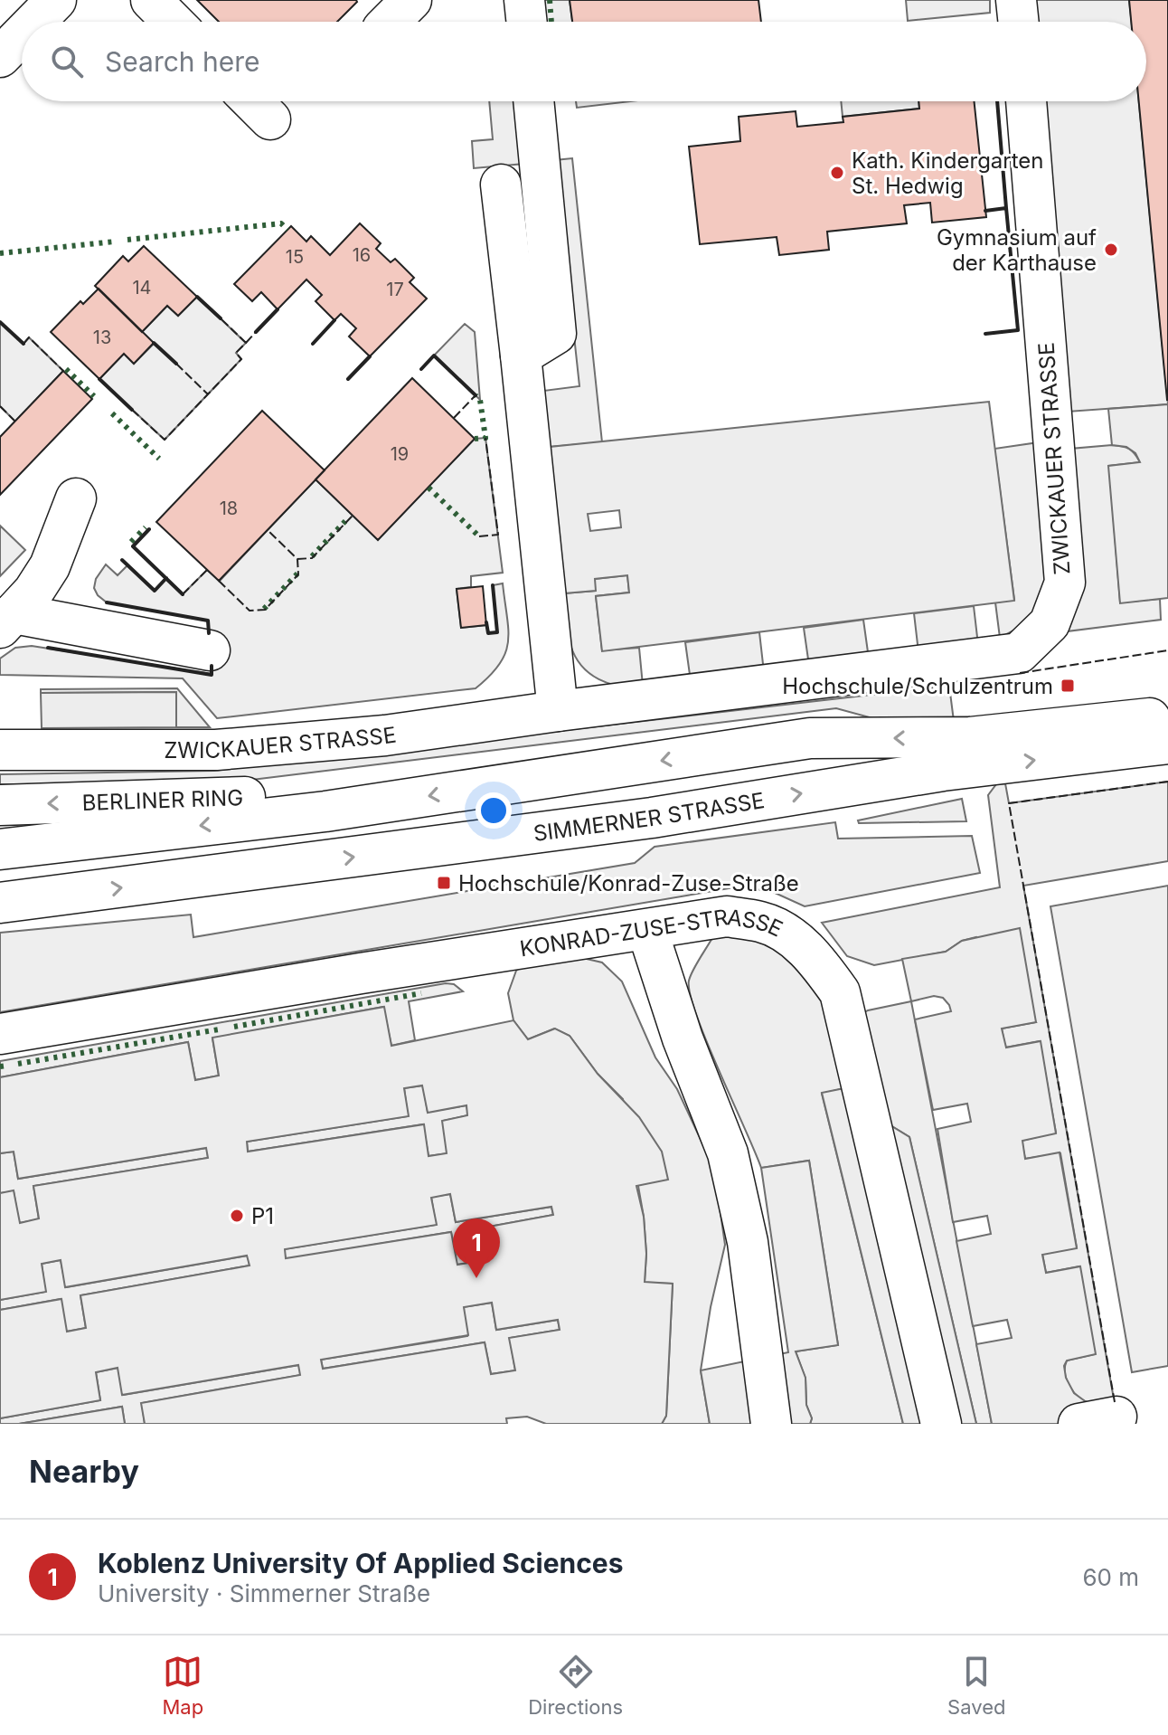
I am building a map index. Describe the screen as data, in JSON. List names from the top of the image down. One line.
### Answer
{"streets":{"street":["ZWICKAUER STRASSE","BERLINER RING","SIMMERNER STRASSE","KONRAD-ZUSE-STRASSE"]},"places":{"other":["Kath. Kindergarten St. Hedwig","Gymnasium auf der Karthause","P1"],"transit":["Hochschule/Schulzentrum","Hochschule/Konrad-Zuse-Straße"]},"house_numbers":["16","15","14","17","13","19","18"],"page":{"search":"Search here","pins":"1","heading":"Nearby","list":[{"mark":"1","name":"Koblenz University Of Applied Sciences","note":"University · Simmerner Straße","value":"60 m"}],"nav":["Map","Directions","Saved"]}}
